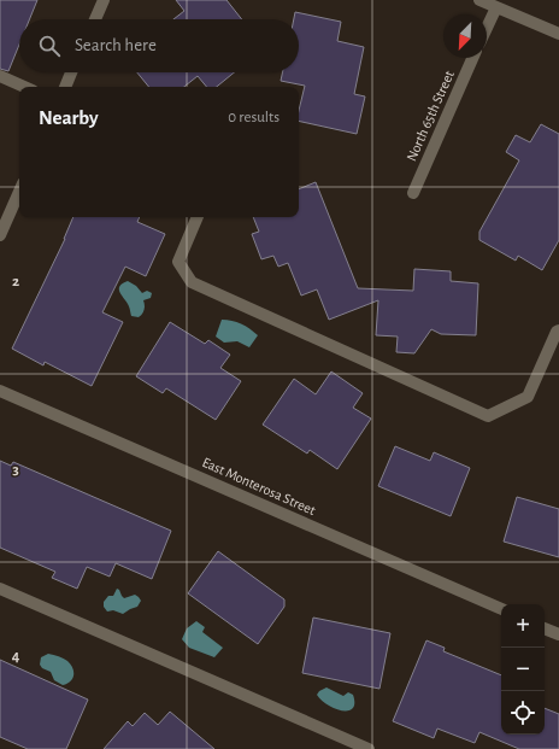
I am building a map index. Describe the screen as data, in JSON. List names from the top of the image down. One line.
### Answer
{"streets":{"street":["North 65th Street","East Monterosa Street"]},"north":"bottom left","page":{"search":"Search here","heading":["Nearby","0 results"],"map_buttons":["+","−"]},"grid":{"rows":["2","3","4"]}}
